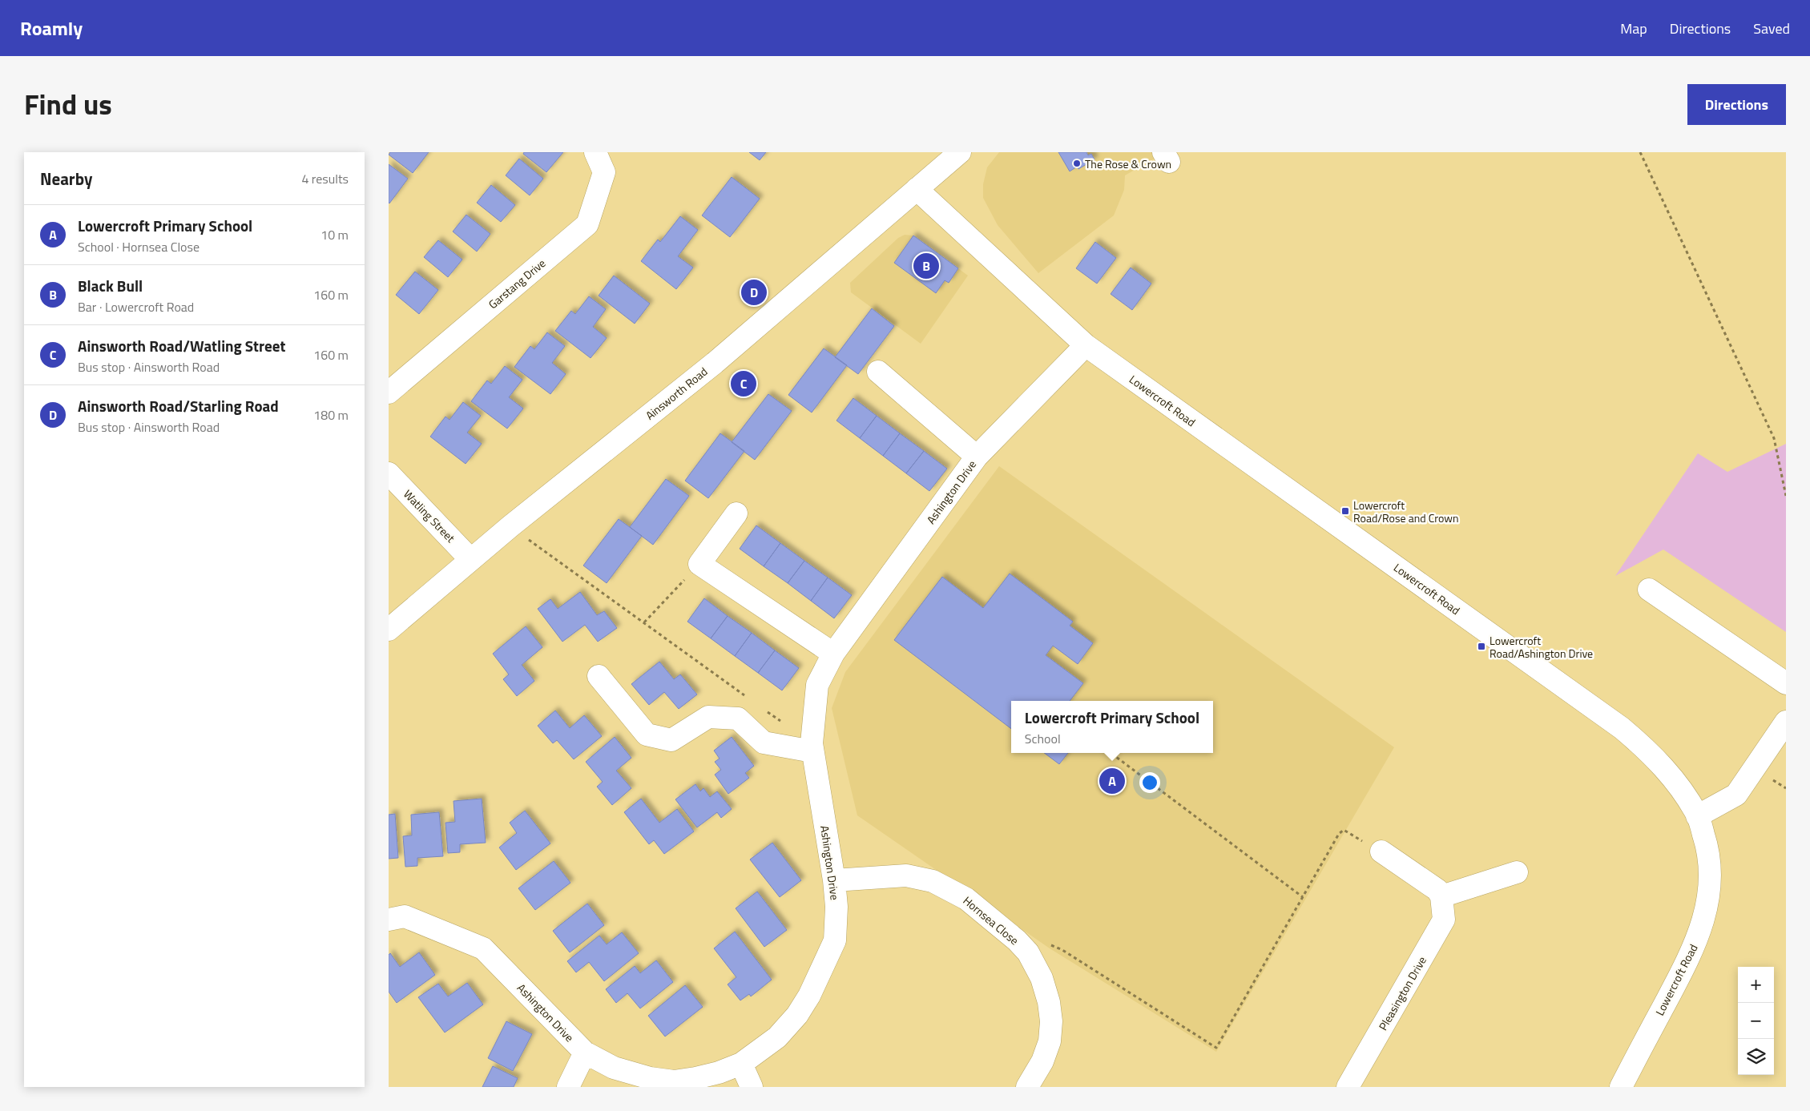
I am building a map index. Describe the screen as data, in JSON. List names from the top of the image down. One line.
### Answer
{"streets":{"street":["Garstang Drive","Ainsworth Road","Lowercroft Road","Ashington Drive","Watling Street","Hornsea Close","Pleasington Drive"]},"crossings":[["Ainsworth Road","Lowercroft Road"],["Ainsworth Road","Watling Street"],["Lowercroft Road","Ashington Drive"],["Ashington Drive","Hornsea Close"]],"places":{"other":["The Rose & Crown"],"transit":["Lowercroft Road/Rose and Crown","Lowercroft Road/Ashington Drive"]},"page":{"header":"Roamly","nav":["Map","Directions","Saved"],"title":"Find us","buttons":"Directions","heading":["Nearby","4 results"],"list":[{"mark":"A","name":"Lowercroft Primary School","note":"School · Hornsea Close","value":"10 m"},{"mark":"B","name":"Black Bull","note":"Bar · Lowercroft Road","value":"160 m"},{"mark":"C","name":"Ainsworth Road/Watling Street","note":"Bus stop · Ainsworth Road","value":"160 m"},{"mark":"D","name":"Ainsworth Road/Starling Road","note":"Bus stop · Ainsworth Road","value":"180 m"}],"pins":["B","D","C","A"],"popup":["Lowercroft Primary School","School"],"map_buttons":["+","−"]}}
